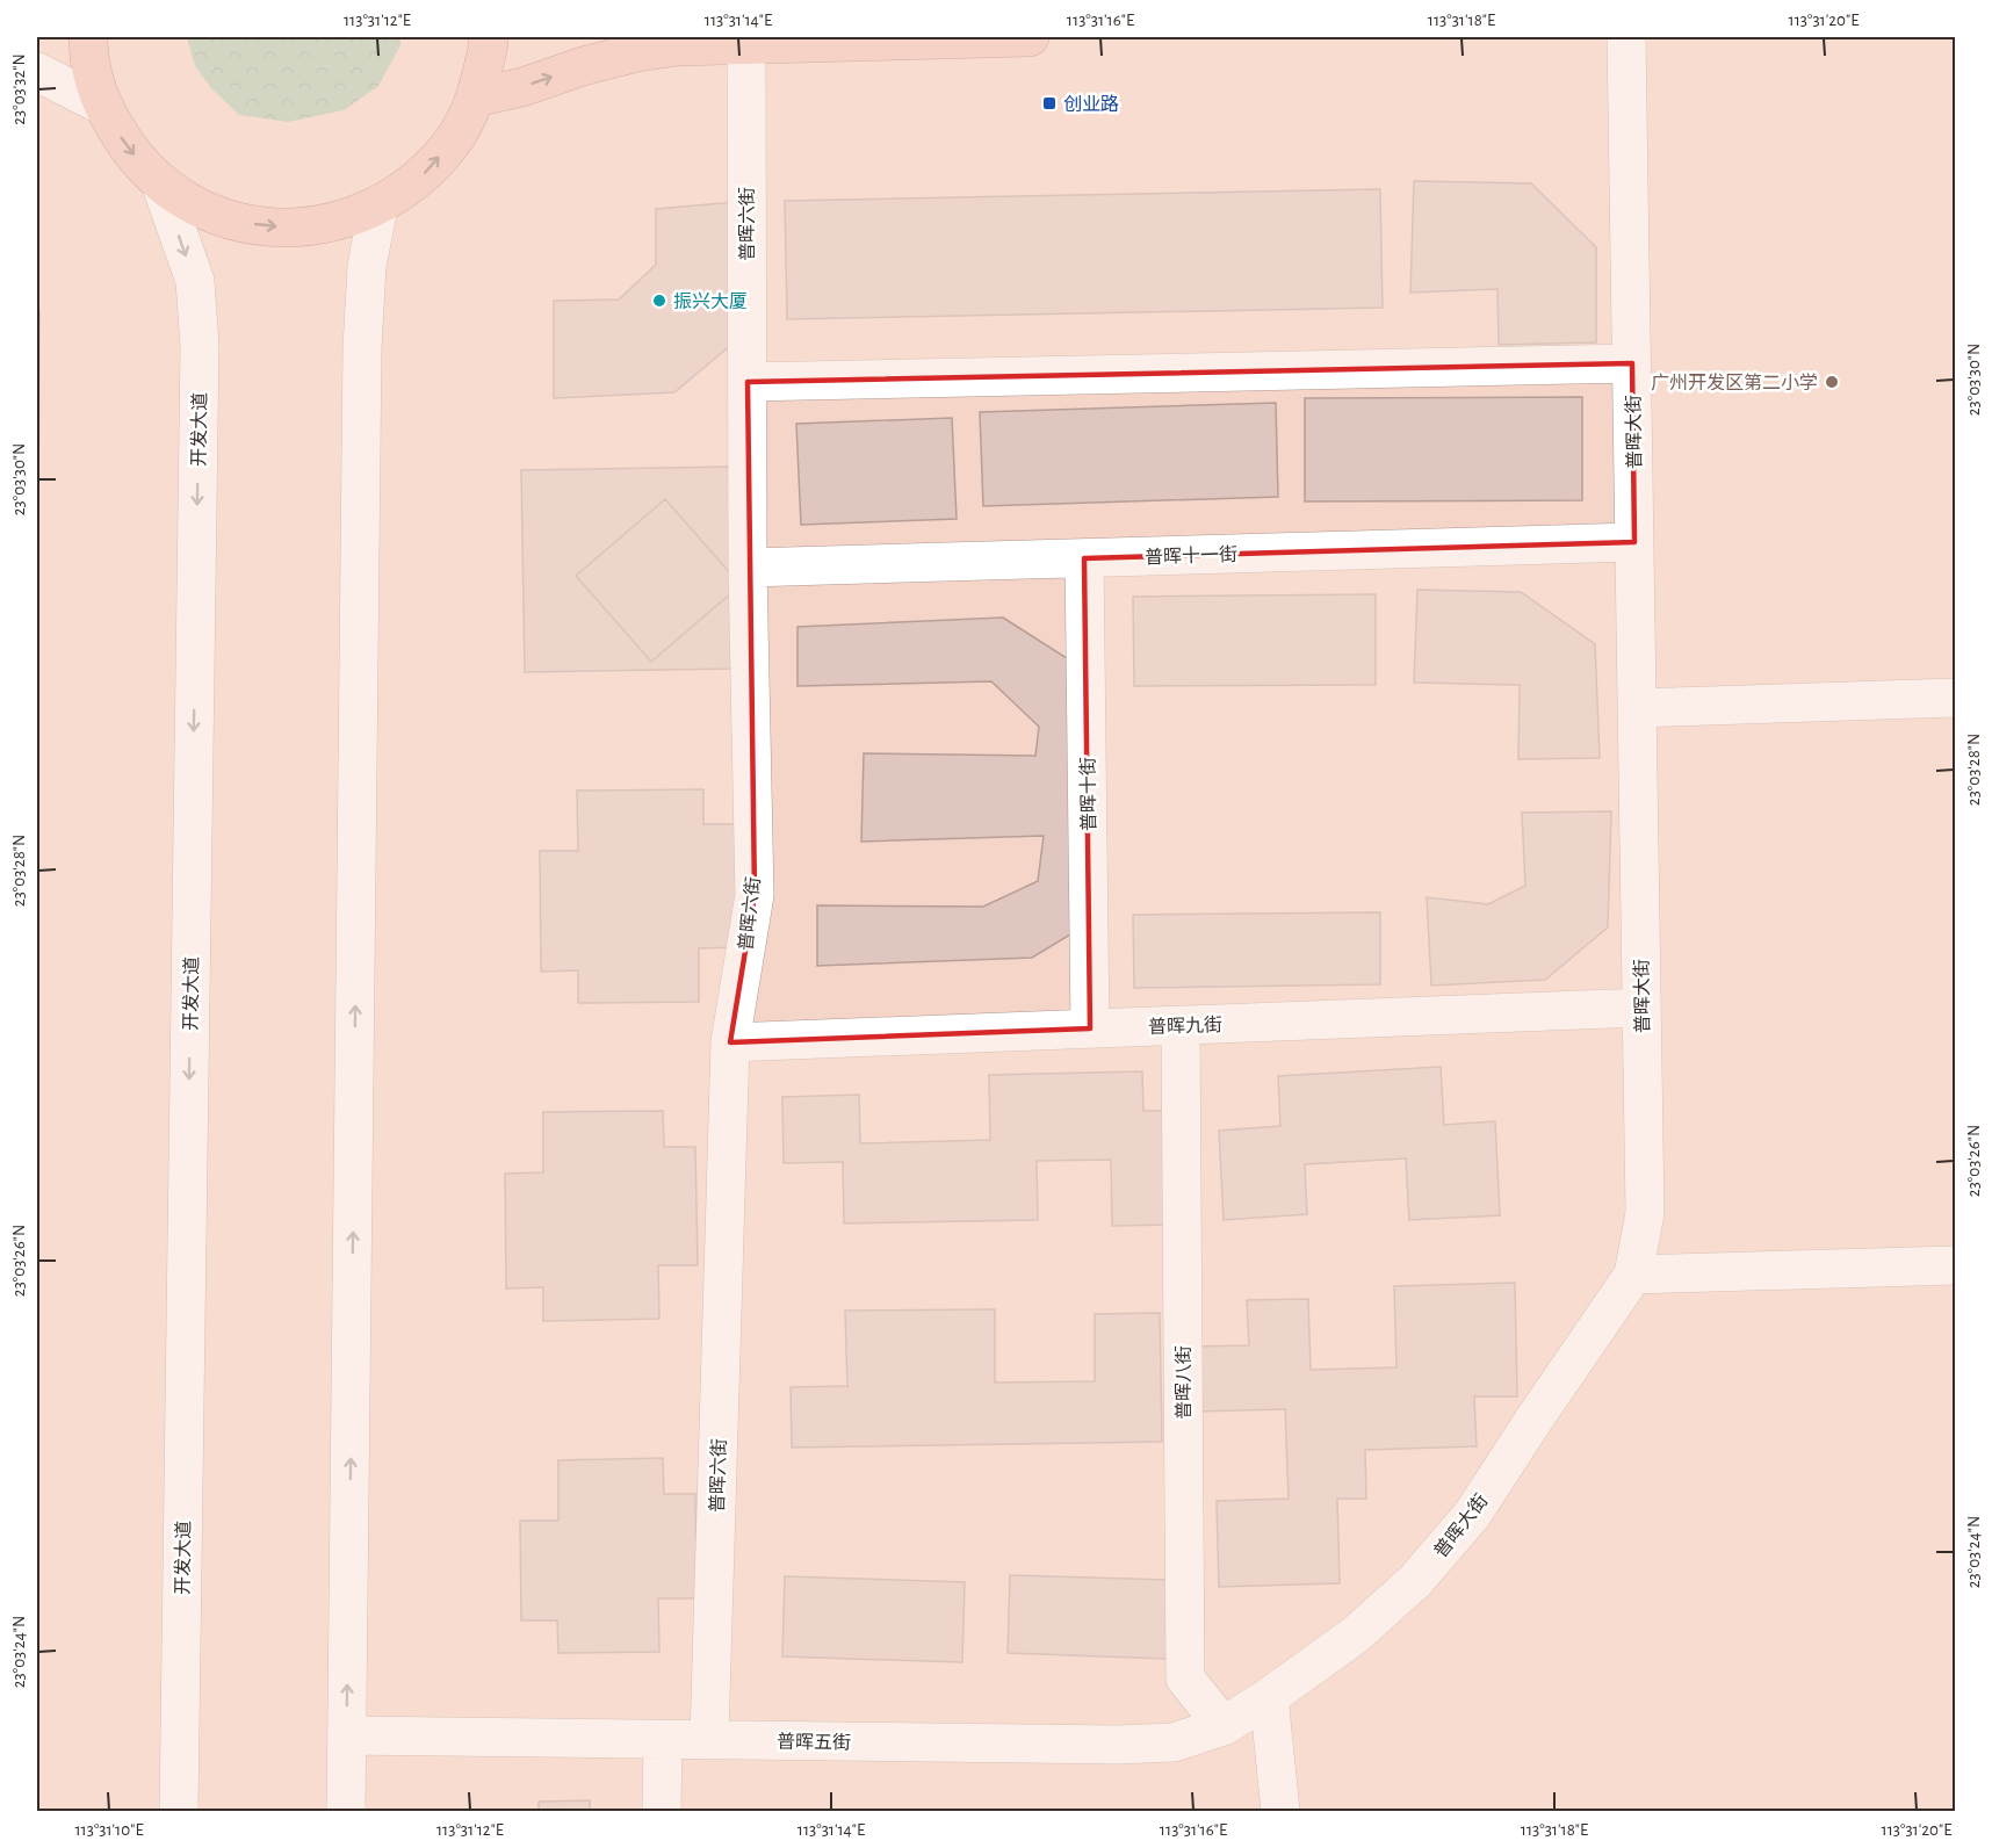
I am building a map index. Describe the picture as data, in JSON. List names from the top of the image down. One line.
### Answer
{"streets":{"street":["普晖六街","开发大道","普晖大街","普晖十一街","普晖十街","普晖九街","普晖八街","普晖五街"]},"crossings":[["普晖六街","普晖十一街"],["普晖六街","普晖九街"],["普晖六街","普晖五街"],["普晖大街","普晖十一街"],["普晖大街","普晖九街"],["普晖大街","普晖五街"],["普晖十一街","普晖十街"],["普晖十街","普晖九街"],["普晖九街","普晖八街"],["普晖八街","普晖五街"]],"places":{"transit":["创业路"],"other":["振兴大厦","广州开发区第二小学"]},"coordinates":["113°31'12\"E","113°31'14\"E","113°31'16\"E","113°31'18\"E","113°31'20\"E","23°03'32\"N","23°03'30\"N","23°03'28\"N","23°03'26\"N","23°03'24\"N","113°31'10\"E"]}
